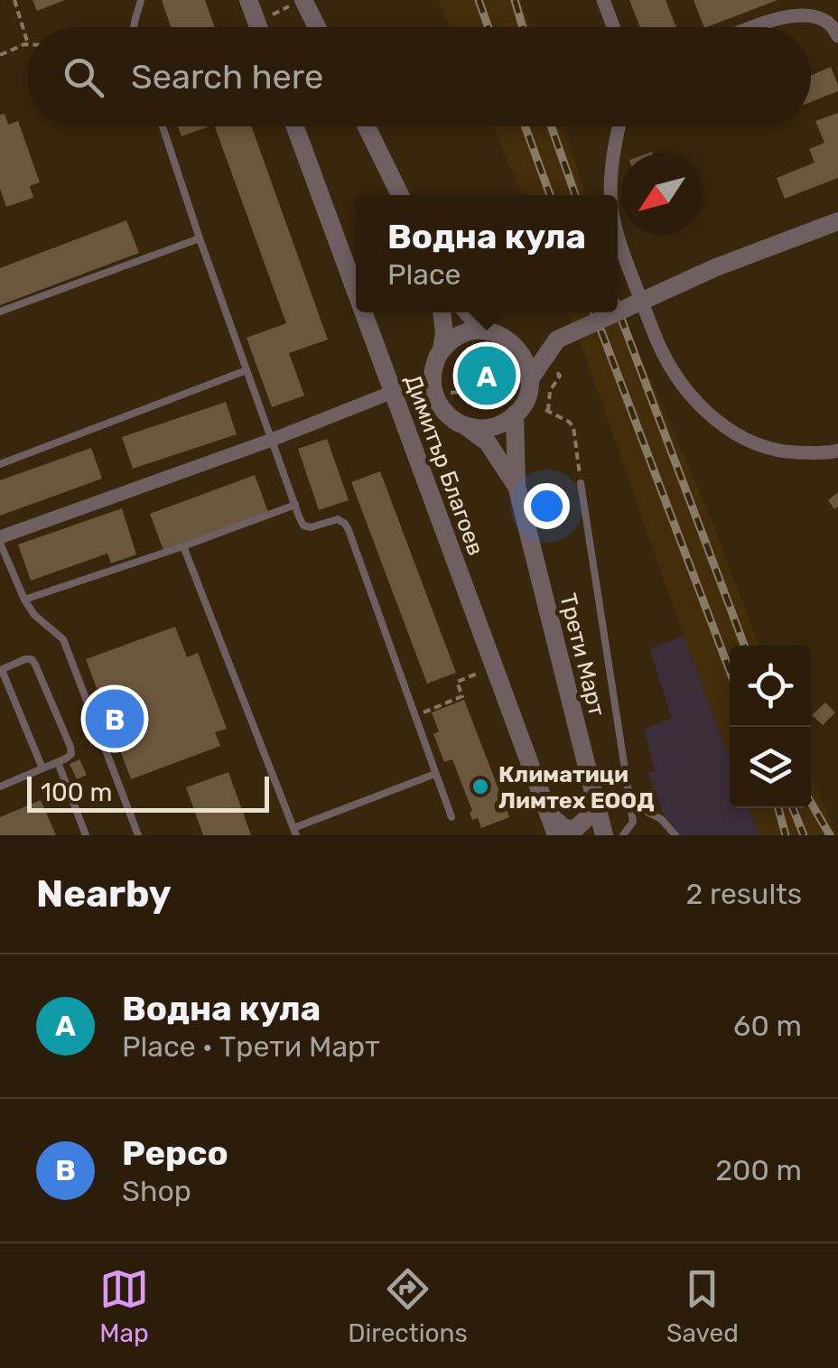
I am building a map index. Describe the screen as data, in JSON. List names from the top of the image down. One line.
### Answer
{"streets":{"street":["Димитър Благоев","Трети Март"]},"places":["Климатици Лимтех ЕООД"],"scale_bar":"100 m","north":"bottom left","page":{"search":"Search here","popup":["Водна кула","Place"],"pins":["A","B"],"scale":"100 m","heading":["Nearby","2 results"],"list":[{"mark":"A","name":"Водна кула","note":"Place · Трети Март","value":"60 m"},{"mark":"B","name":"Pepco","note":"Shop","value":"200 m"}],"nav":["Map","Directions","Saved"]}}
